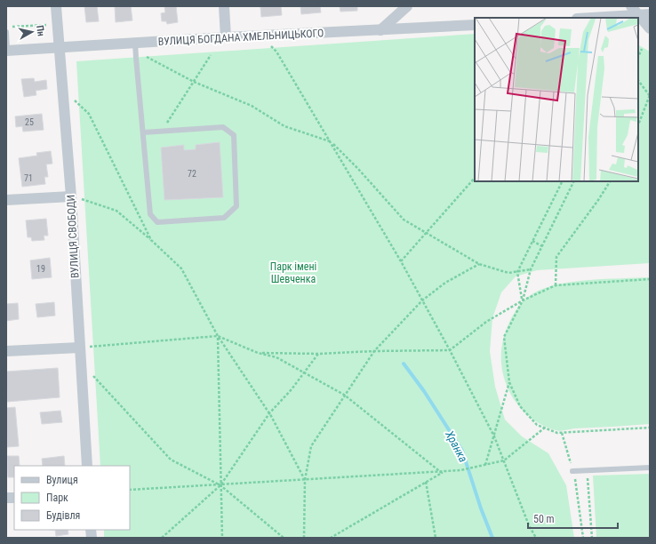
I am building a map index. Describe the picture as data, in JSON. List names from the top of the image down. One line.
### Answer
{"streets":{"street":["ВУЛИЦЯ БОГДАНА ХМЕЛЬНИЦЬКОГО","ВУЛИЦЯ СВОБОДИ"]},"crossings":[["ВУЛИЦЯ БОГДАНА ХМЕЛЬНИЦЬКОГО","ВУЛИЦЯ СВОБОДИ"]],"water":["Хранка"],"parks":["Парк імені Шевченка"],"house_numbers":["25","72","71","19"],"legend":["Вулиця","Парк","Будівля"],"scale_bar":"50 m","north":"right"}
